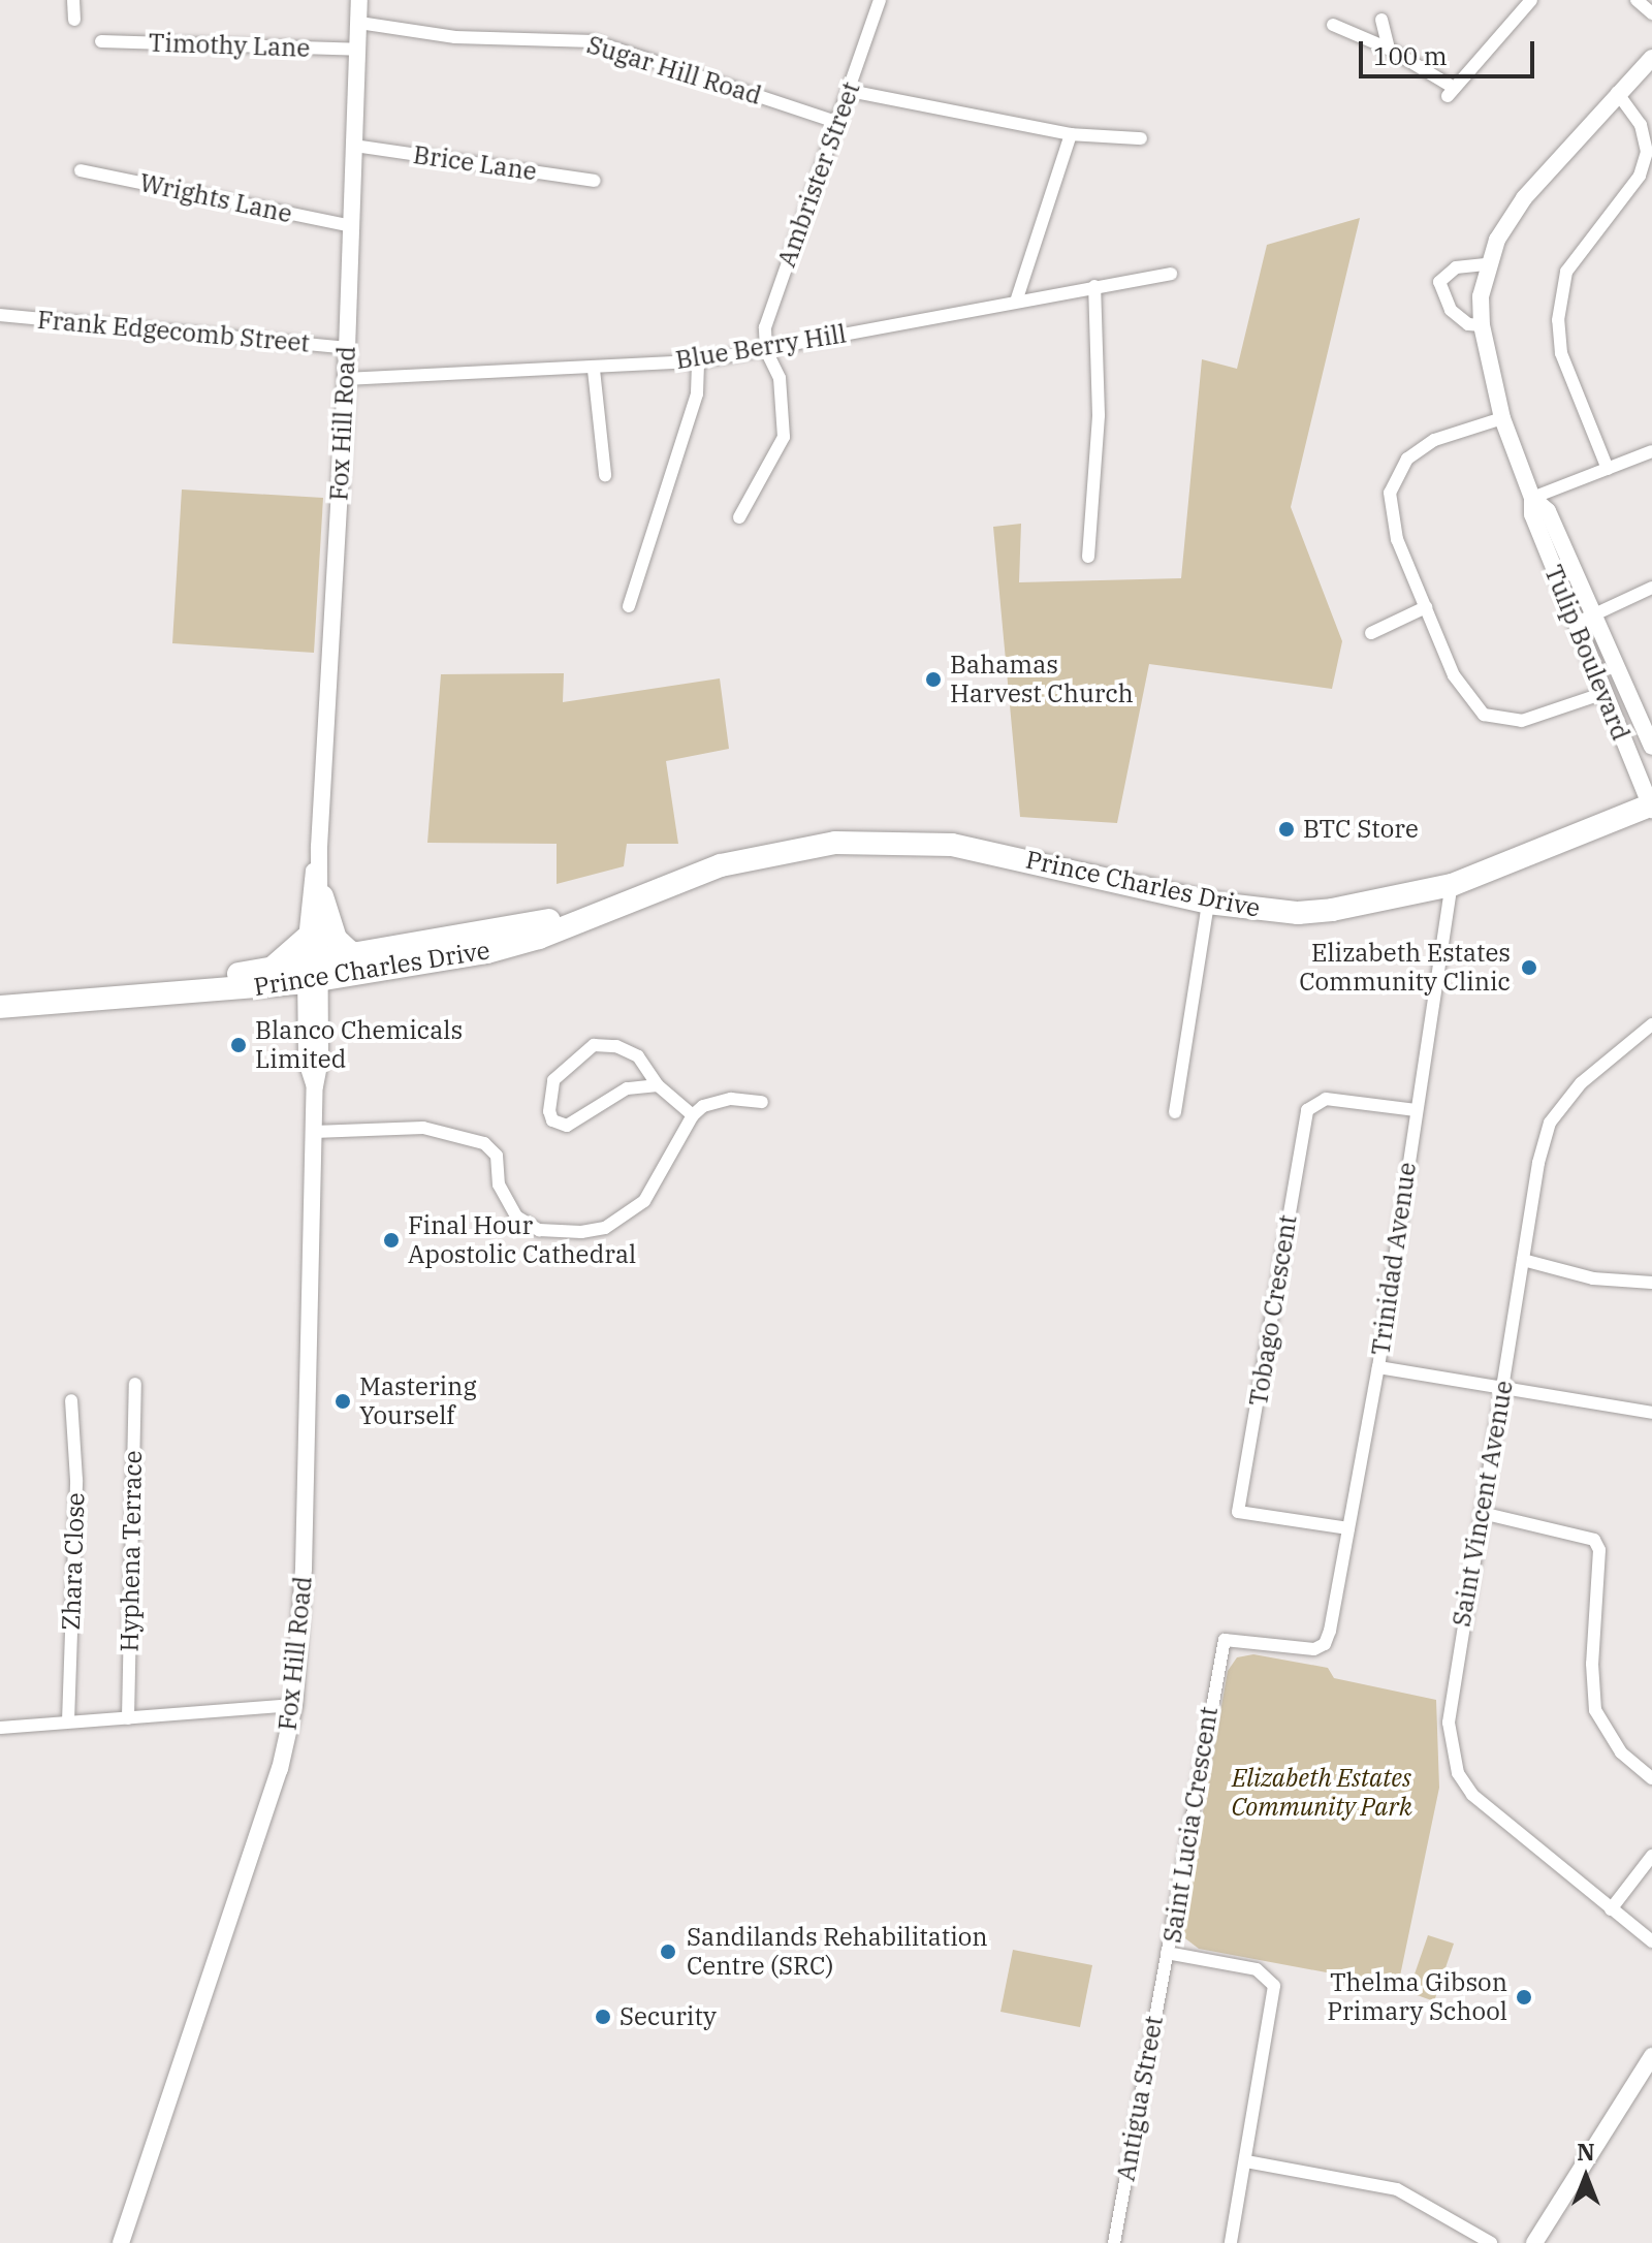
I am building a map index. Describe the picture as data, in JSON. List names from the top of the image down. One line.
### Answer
{"streets":{"highway":["Prince Charles Drive"],"main road":["Fox Hill Road","Tulip Boulevard"],"street":["Timothy Lane","Sugar Hill Road","Brice Lane","Ambrister Street","Wrights Lane","Frank Edgecomb Street","Blue Berry Hill","Trinidad Avenue","Tobago Crescent","Saint Vincent Avenue","Hyphena Terrace","Zhara Close","Saint Lucia Crescent","Antigua Street"]},"crossings":[["Timothy Lane","Fox Hill Road"],["Sugar Hill Road","Ambrister Street"],["Sugar Hill Road","Fox Hill Road"],["Brice Lane","Fox Hill Road"],["Ambrister Street","Blue Berry Hill"],["Wrights Lane","Fox Hill Road"],["Frank Edgecomb Street","Fox Hill Road"],["Blue Berry Hill","Fox Hill Road"],["Fox Hill Road","Prince Charles Drive"],["Tulip Boulevard","Prince Charles Drive"],["Prince Charles Drive","Trinidad Avenue"],["Trinidad Avenue","Tobago Crescent"],["Trinidad Avenue","Saint Lucia Crescent"],["Saint Lucia Crescent","Antigua Street"]],"parks":["Elizabeth Estates Community Park"],"places":["Bahamas Harvest Church","BTC Store","Elizabeth Estates Community Clinic","Blanco Chemicals Limited","Final Hour Apostolic Cathedral","Mastering Yourself","Sandilands Rehabilitation Centre (SRC)","Thelma Gibson Primary School","Security"],"scale_bar":"100 m","north":"top"}
